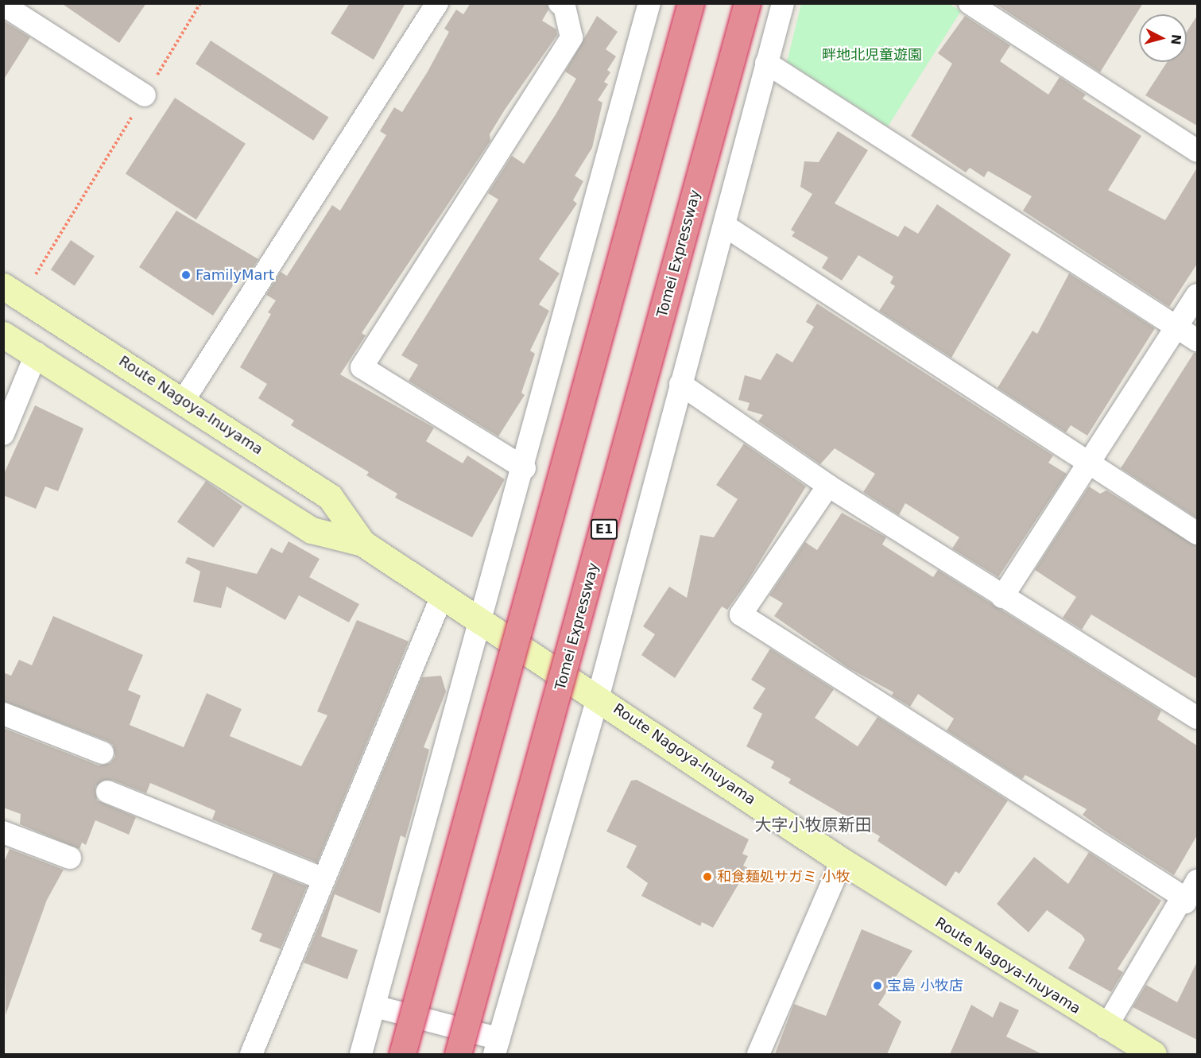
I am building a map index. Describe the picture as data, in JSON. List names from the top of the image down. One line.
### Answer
{"streets":{"highway":["Tomei Expressway","E1"],"main road":["Route Nagoya-Inuyama"]},"districts":["大字小牧原新田"],"parks":["畔地北児童遊園"],"places":["FamilyMart","和食麺処サガミ 小牧","宝島 小牧店"],"north":"right"}
